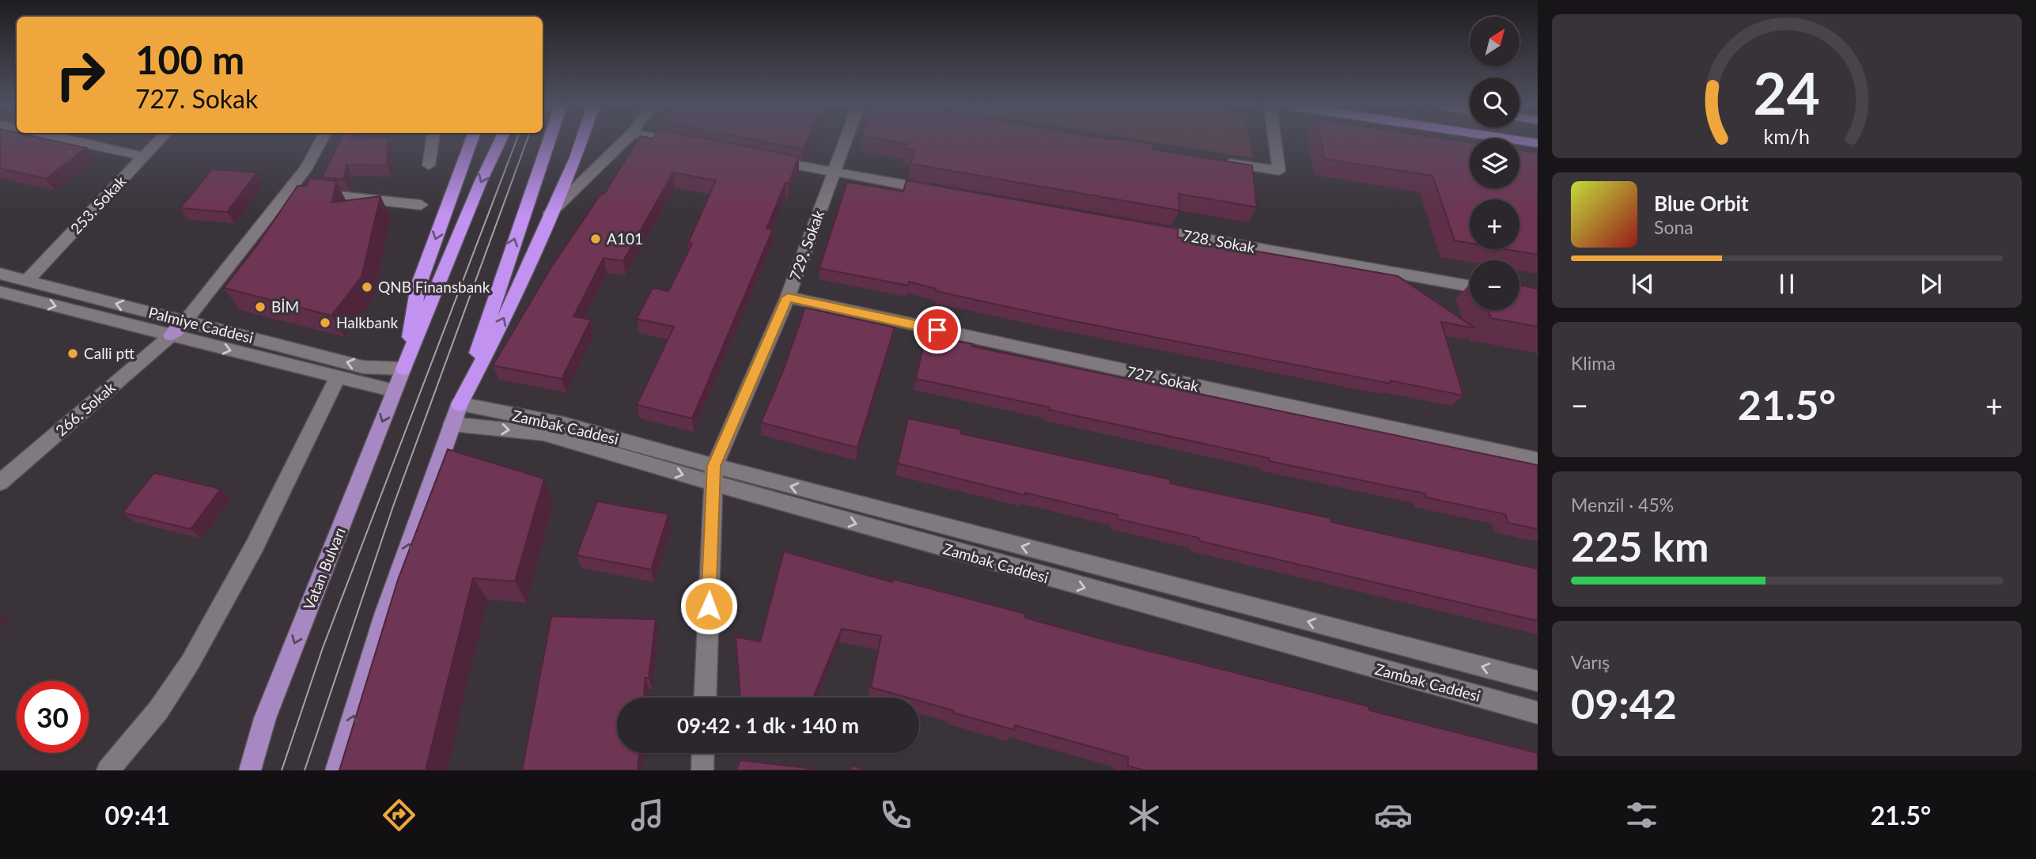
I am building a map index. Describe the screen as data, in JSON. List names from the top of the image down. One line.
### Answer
{"streets":{"main road":["Vatan Bulvarı"],"street":["253. Sokak","728. Sokak","729. Sokak","Palmiye Caddesi","727. Sokak","266. Sokak","Zambak Caddesi"]},"crossings":[["253. Sokak","Palmiye Caddesi"],["729. Sokak","727. Sokak"],["729. Sokak","Zambak Caddesi"],["Palmiye Caddesi","266. Sokak"],["Palmiye Caddesi","Vatan Bulvarı"]],"places":["A101","QNB Finansbank","BİM","Halkbank","Calli ptt"],"north":"top right","page":{"map_buttons":["+","−"],"turn":["100 m","727. Sokak"],"song":["Blue Orbit","Sona"],"tile":["Klima",["Menzil · 45%","225 km"],["Varış","09:42"]],"heat":["−","21.5°","+"],"limit":"30","trip":"09:42 · 1 dk · 140 m","tabs":["09:41","21.5°"],"gauge":["24","km/h"]}}
